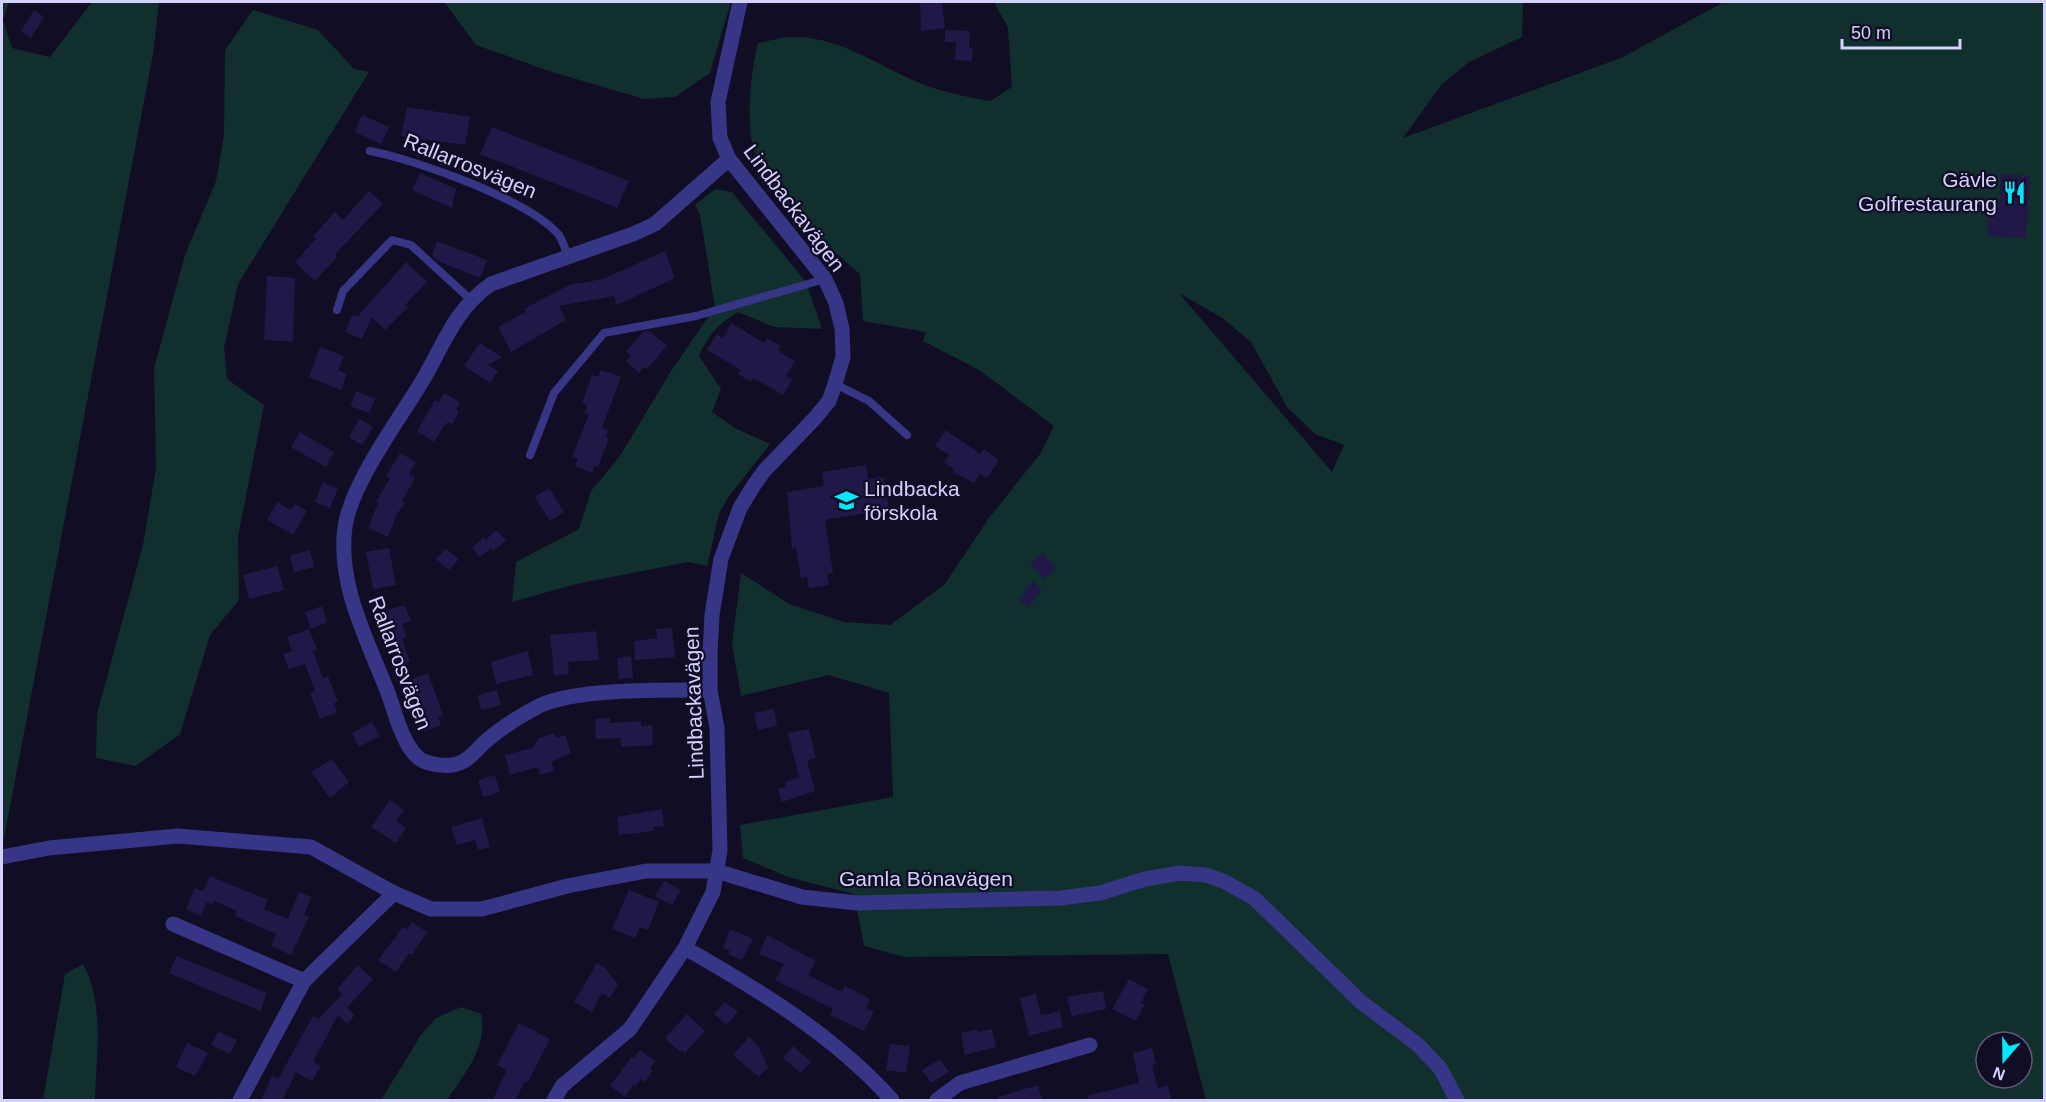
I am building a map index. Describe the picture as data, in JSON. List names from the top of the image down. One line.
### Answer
{"streets":{"street":["Rallarrosvägen","Lindbackavägen","Gamla Bönavägen"]},"crossings":[["Rallarrosvägen","Lindbackavägen"],["Lindbackavägen","Gamla Bönavägen"]],"places":{"restaurant":["Gävle Golfrestaurang"],"school or university":["Lindbacka förskola"]},"scale_bar":"50 m","north":"bottom"}
